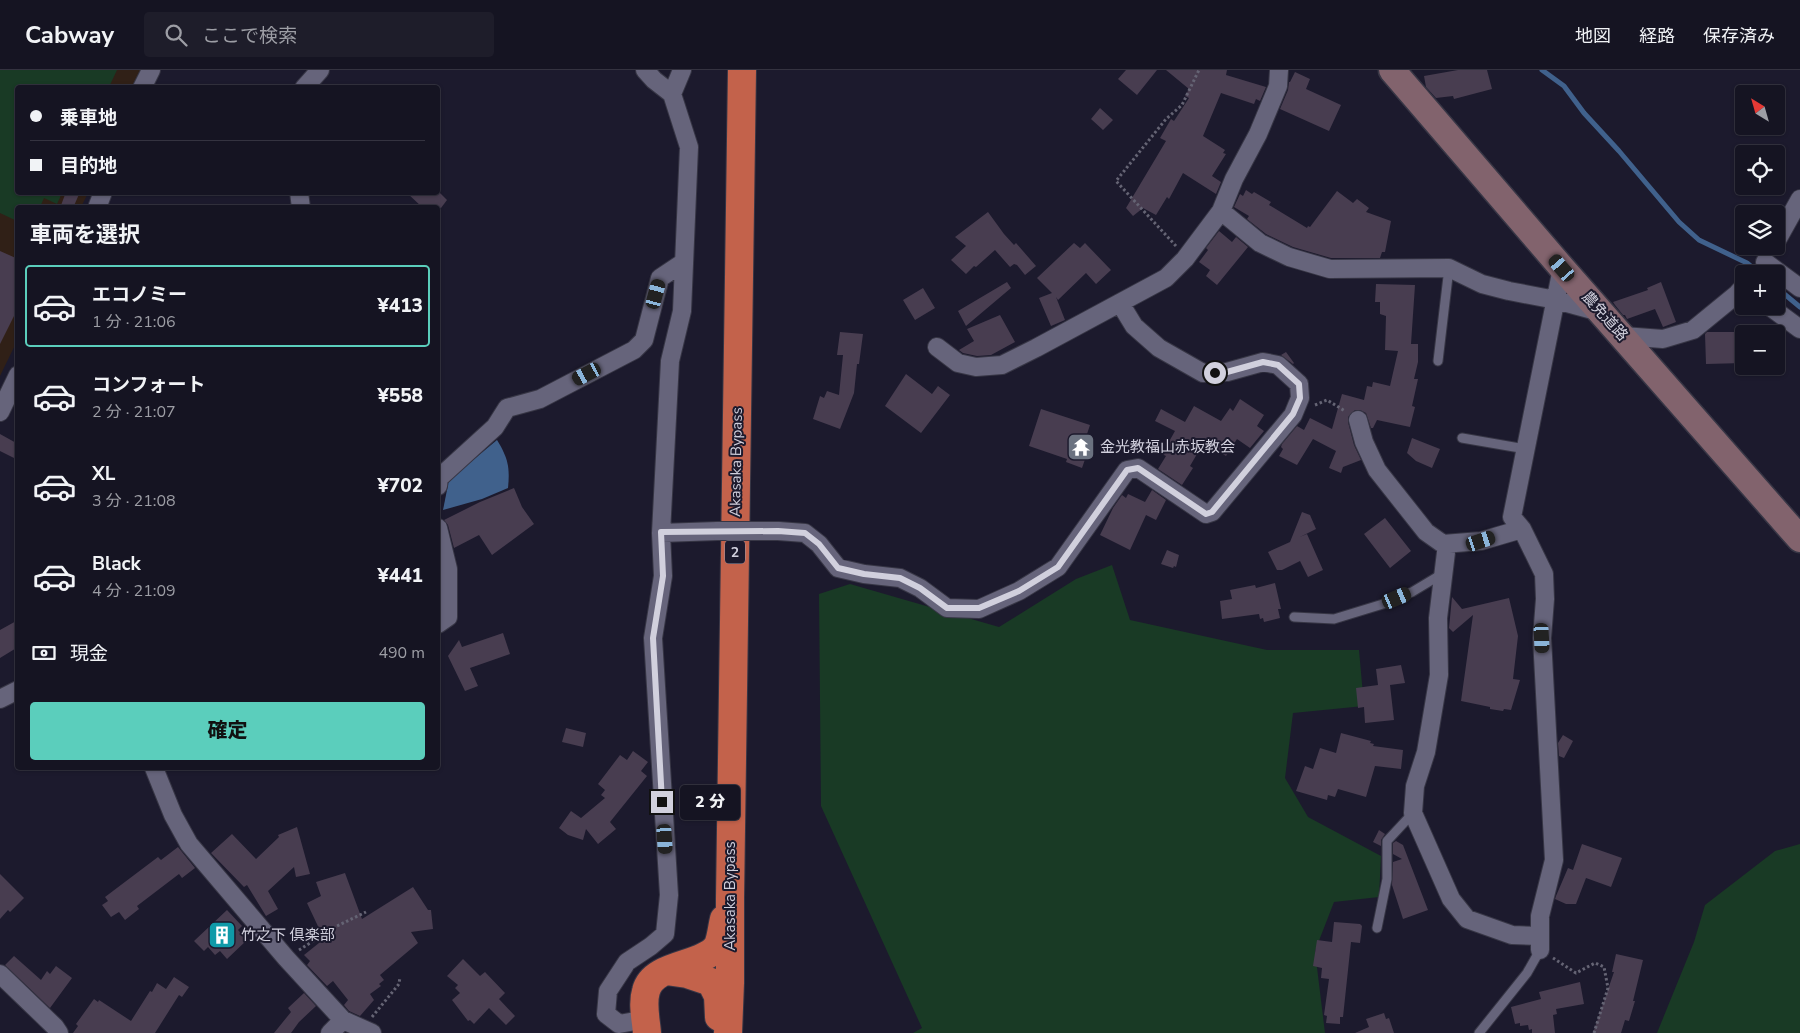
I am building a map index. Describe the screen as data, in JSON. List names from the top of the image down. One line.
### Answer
{"streets":{"highway":["Akasaka Bypass","2"],"street":["農免道路"]},"places":{"temple":["金光教福山赤坂教会"],"building":["竹之下 倶楽部"]},"north":"top left","page":{"header":"Cabway","search":"ここで検索","nav":["地図","経路","保存済み"],"map_buttons":["+","−"],"banner":["乗車地","目的地"],"heading":"車両を選択","list":[{"name":"エコノミー","note":"1 分 · 21:06","value":"¥413"},{"name":"コンフォート","note":"2 分 · 21:07","value":"¥558"},{"name":"XL","note":"3 分 · 21:08","value":"¥702"},{"name":"Black","note":"4 分 · 21:09","value":"¥441"}],"pay":["現金","490 m"],"buttons":"確定","bubble":"2 分"}}
